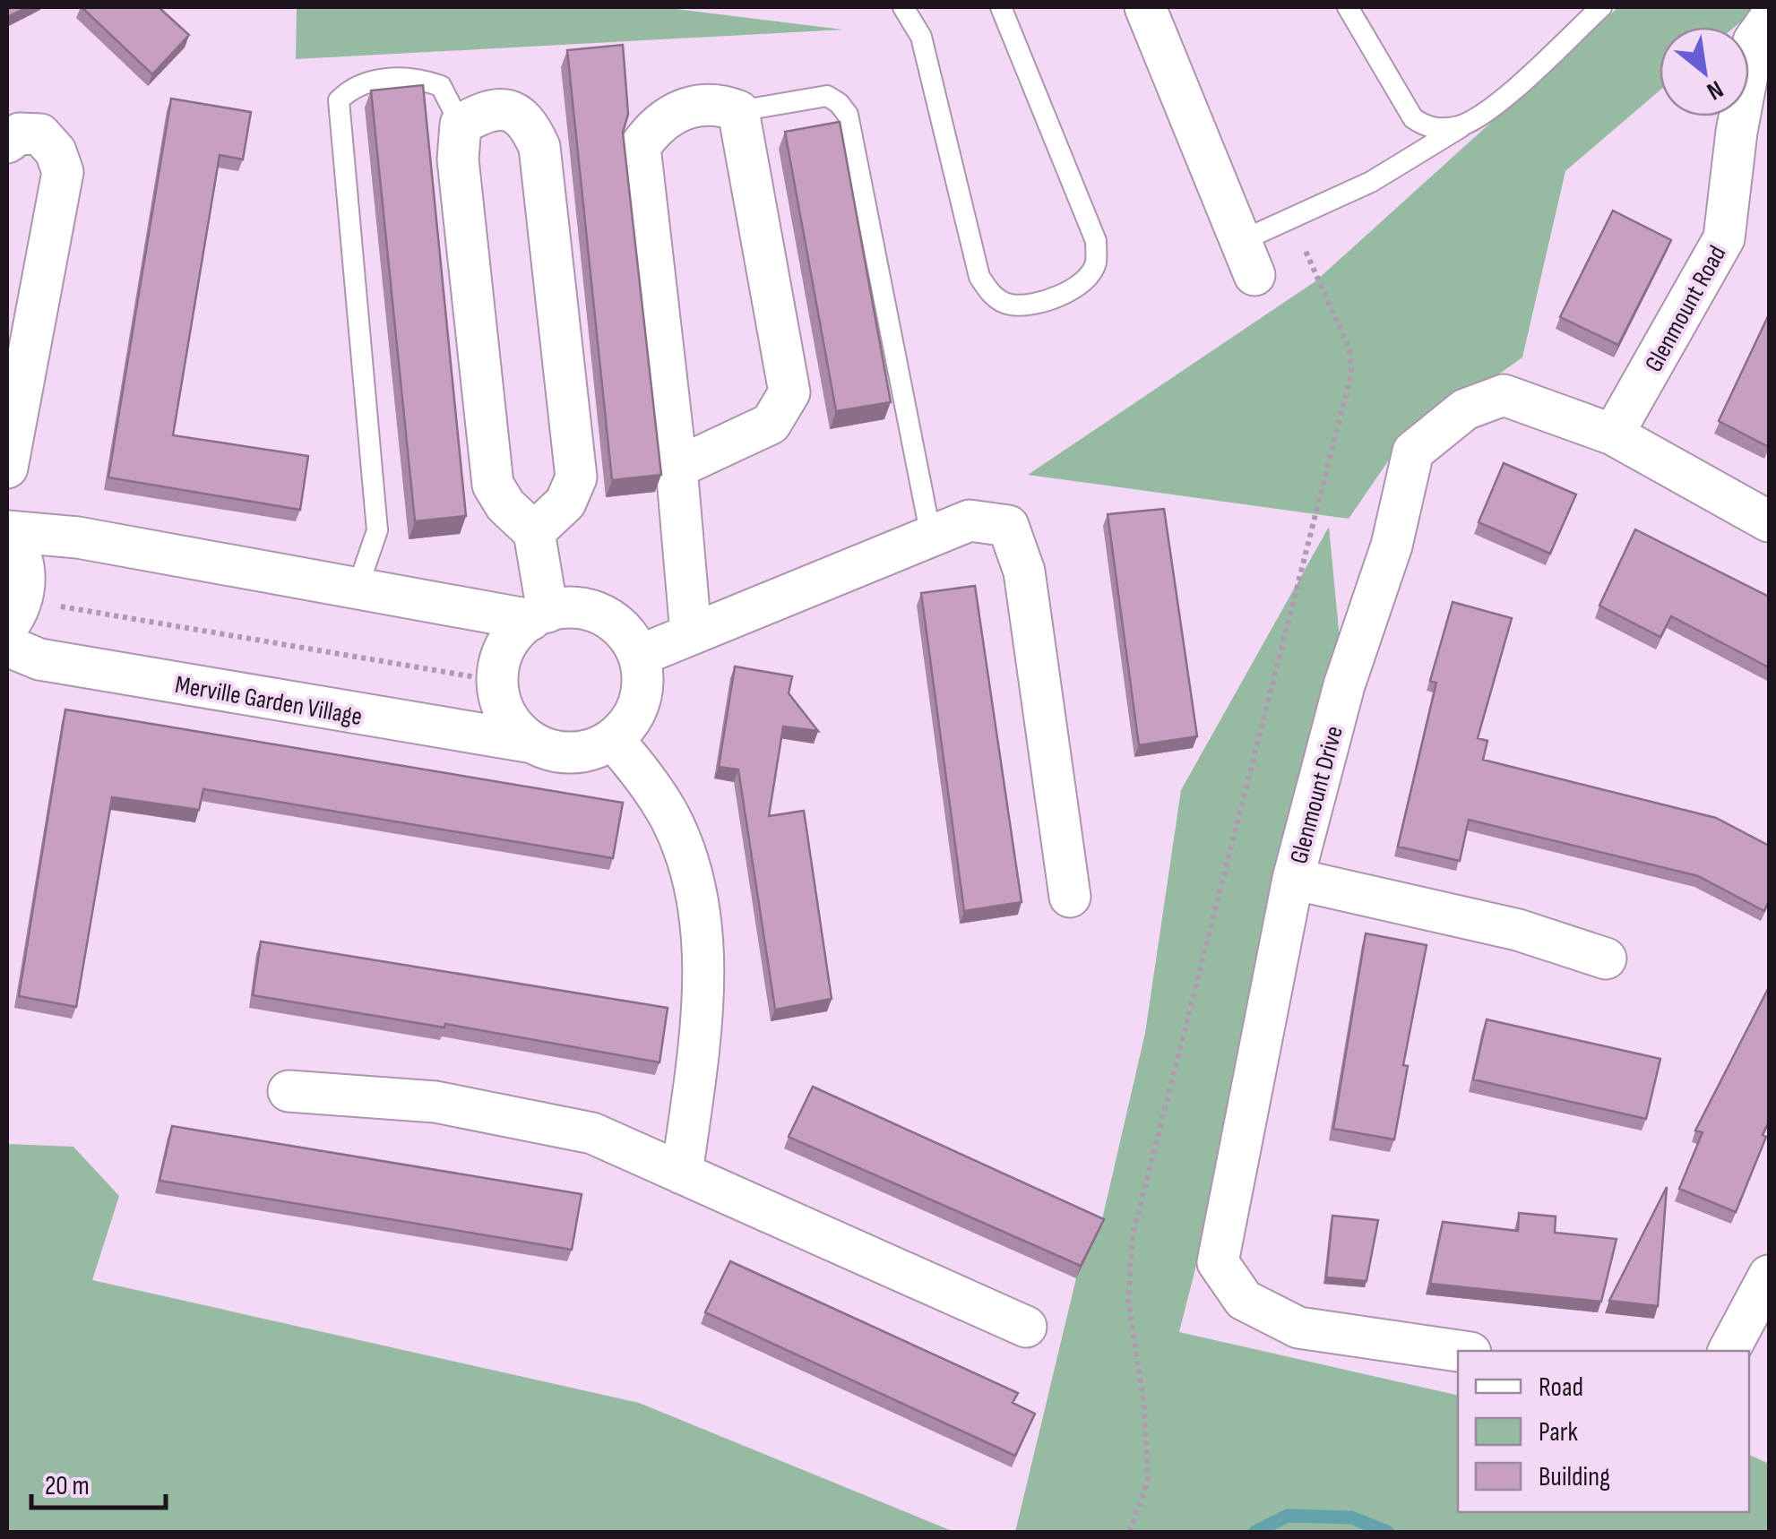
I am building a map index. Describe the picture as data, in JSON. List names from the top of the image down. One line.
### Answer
{"streets":{"street":["Glenmount Road","Merville Garden Village","Glenmount Drive"]},"crossings":[["Glenmount Road","Glenmount Drive"]],"legend":["Road","Park","Building"],"scale_bar":"20 m","north":"bottom right"}
